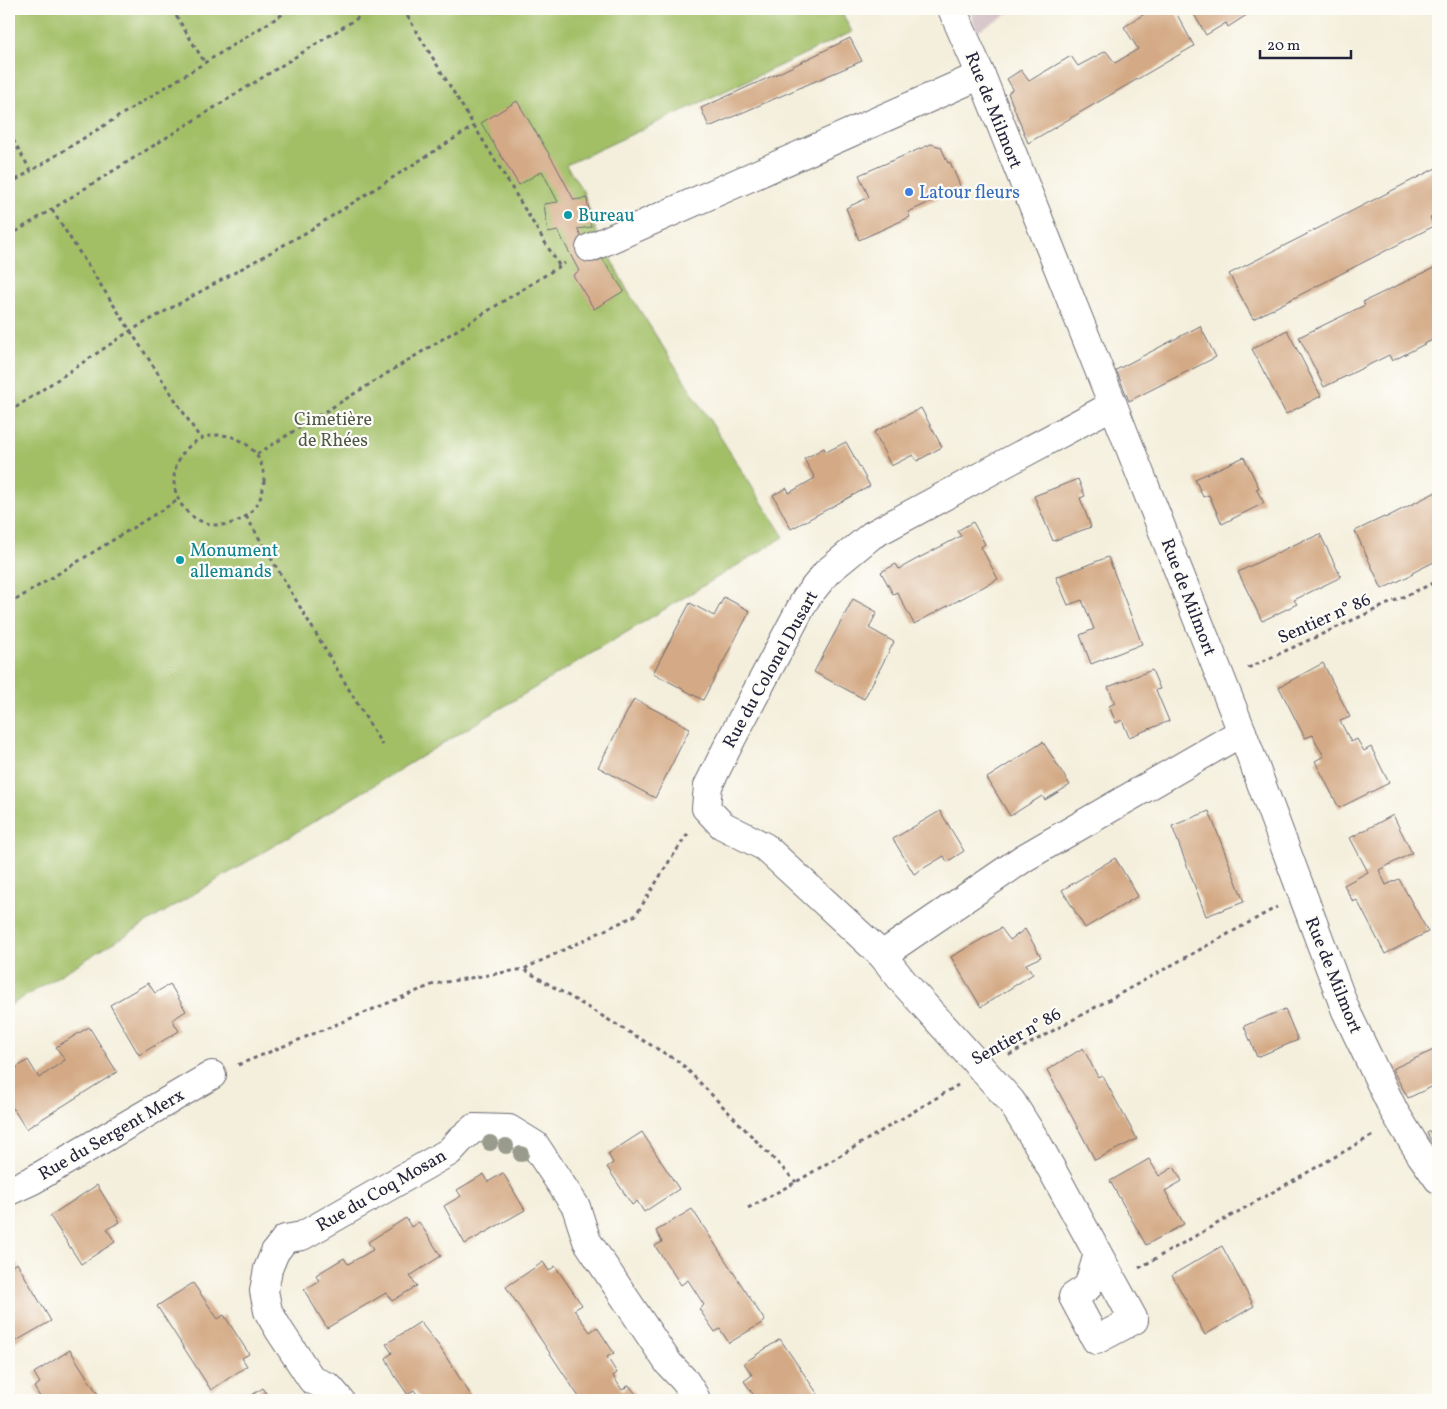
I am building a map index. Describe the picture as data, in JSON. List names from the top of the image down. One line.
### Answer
{"streets":{"street":["Rue de Milmort","Rue du Colonel Dusart","Rue du Sergent Merx","Rue du Coq Mosan"],"path":["Sentier n° 86"]},"crossings":[["Rue de Milmort","Sentier n° 86"],["Rue de Milmort","Rue du Colonel Dusart"]],"parks":["Cimetière de Rhées"],"places":["Latour fleurs","Bureau","Monument allemands"],"scale_bar":"20 m"}
